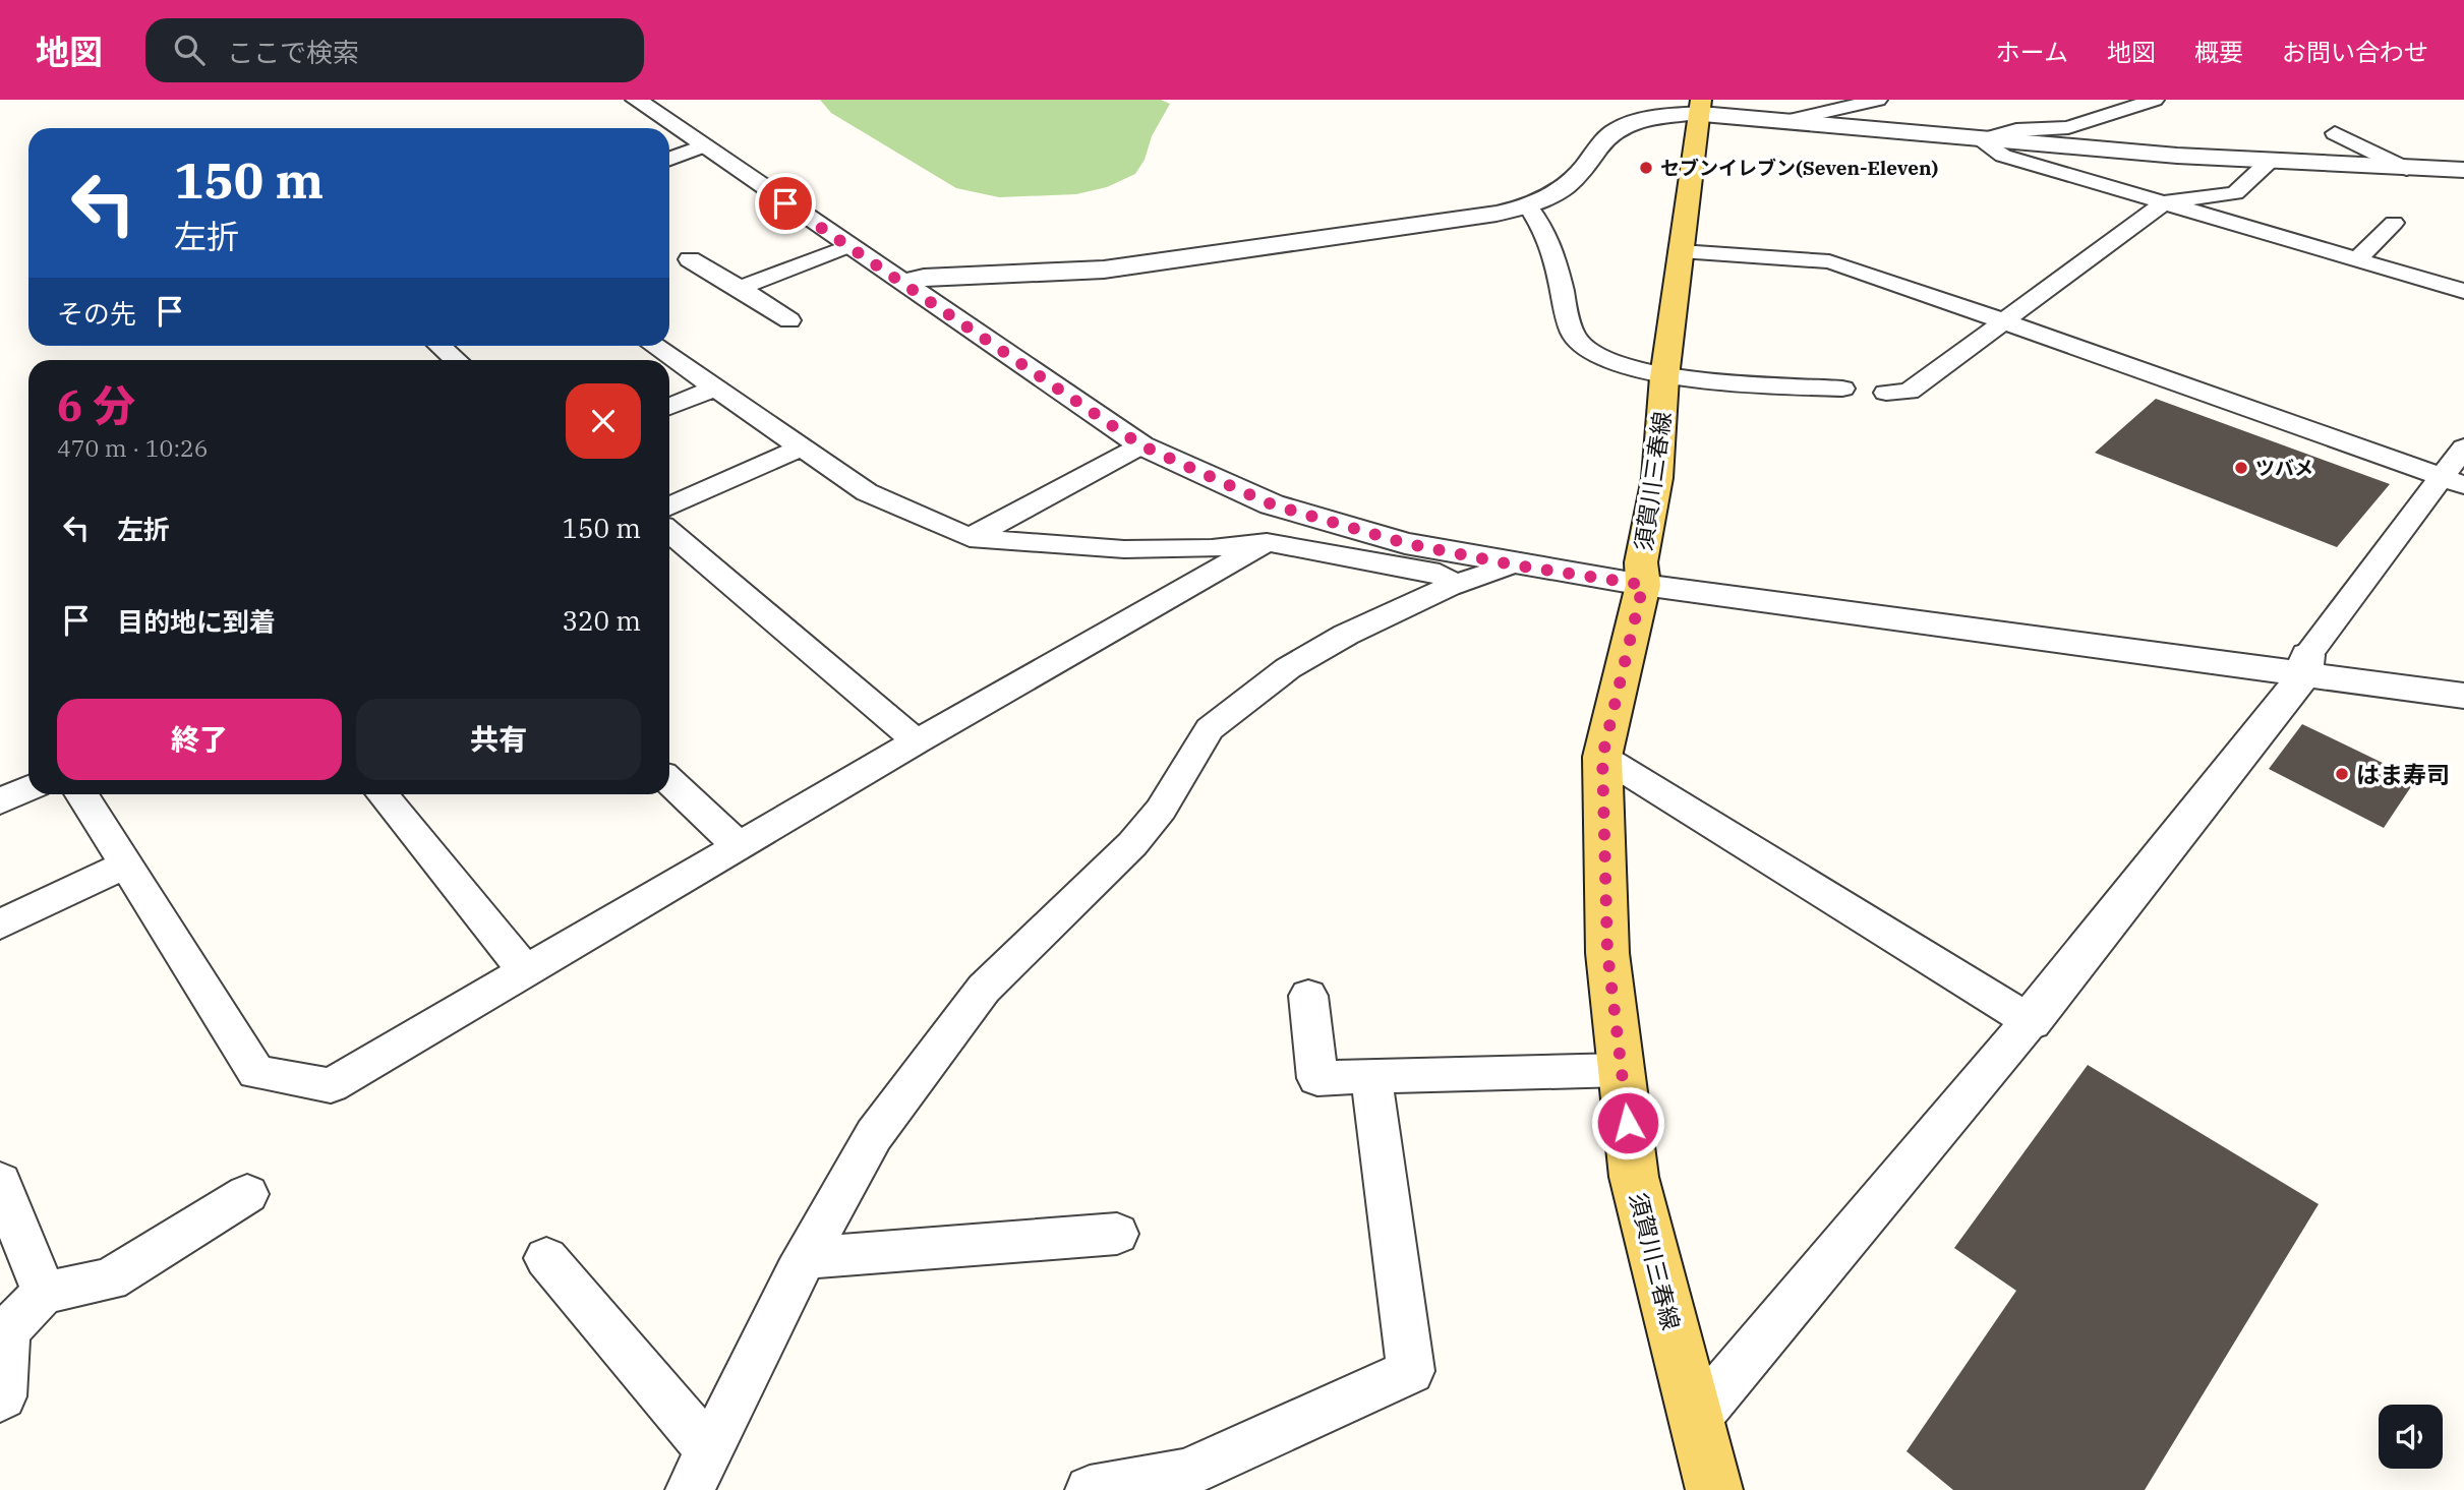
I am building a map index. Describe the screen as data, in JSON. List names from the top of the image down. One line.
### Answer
{"streets":{"main road":["須賀川三春線"]},"places":["セブンイレブン(Seven-Eleven)","ツバメ","はま寿司"],"page":{"header":"地図","search":"ここで検索","nav":["ホーム","地図","概要","お問い合わせ"],"turn":["150 m","左折"],"then":"その先","heading":["6 分","470 m · 10:26"],"list":[{"name":"左折","value":"150 m"},{"name":"目的地に到着","value":"320 m"}],"buttons":["終了","共有"]}}
